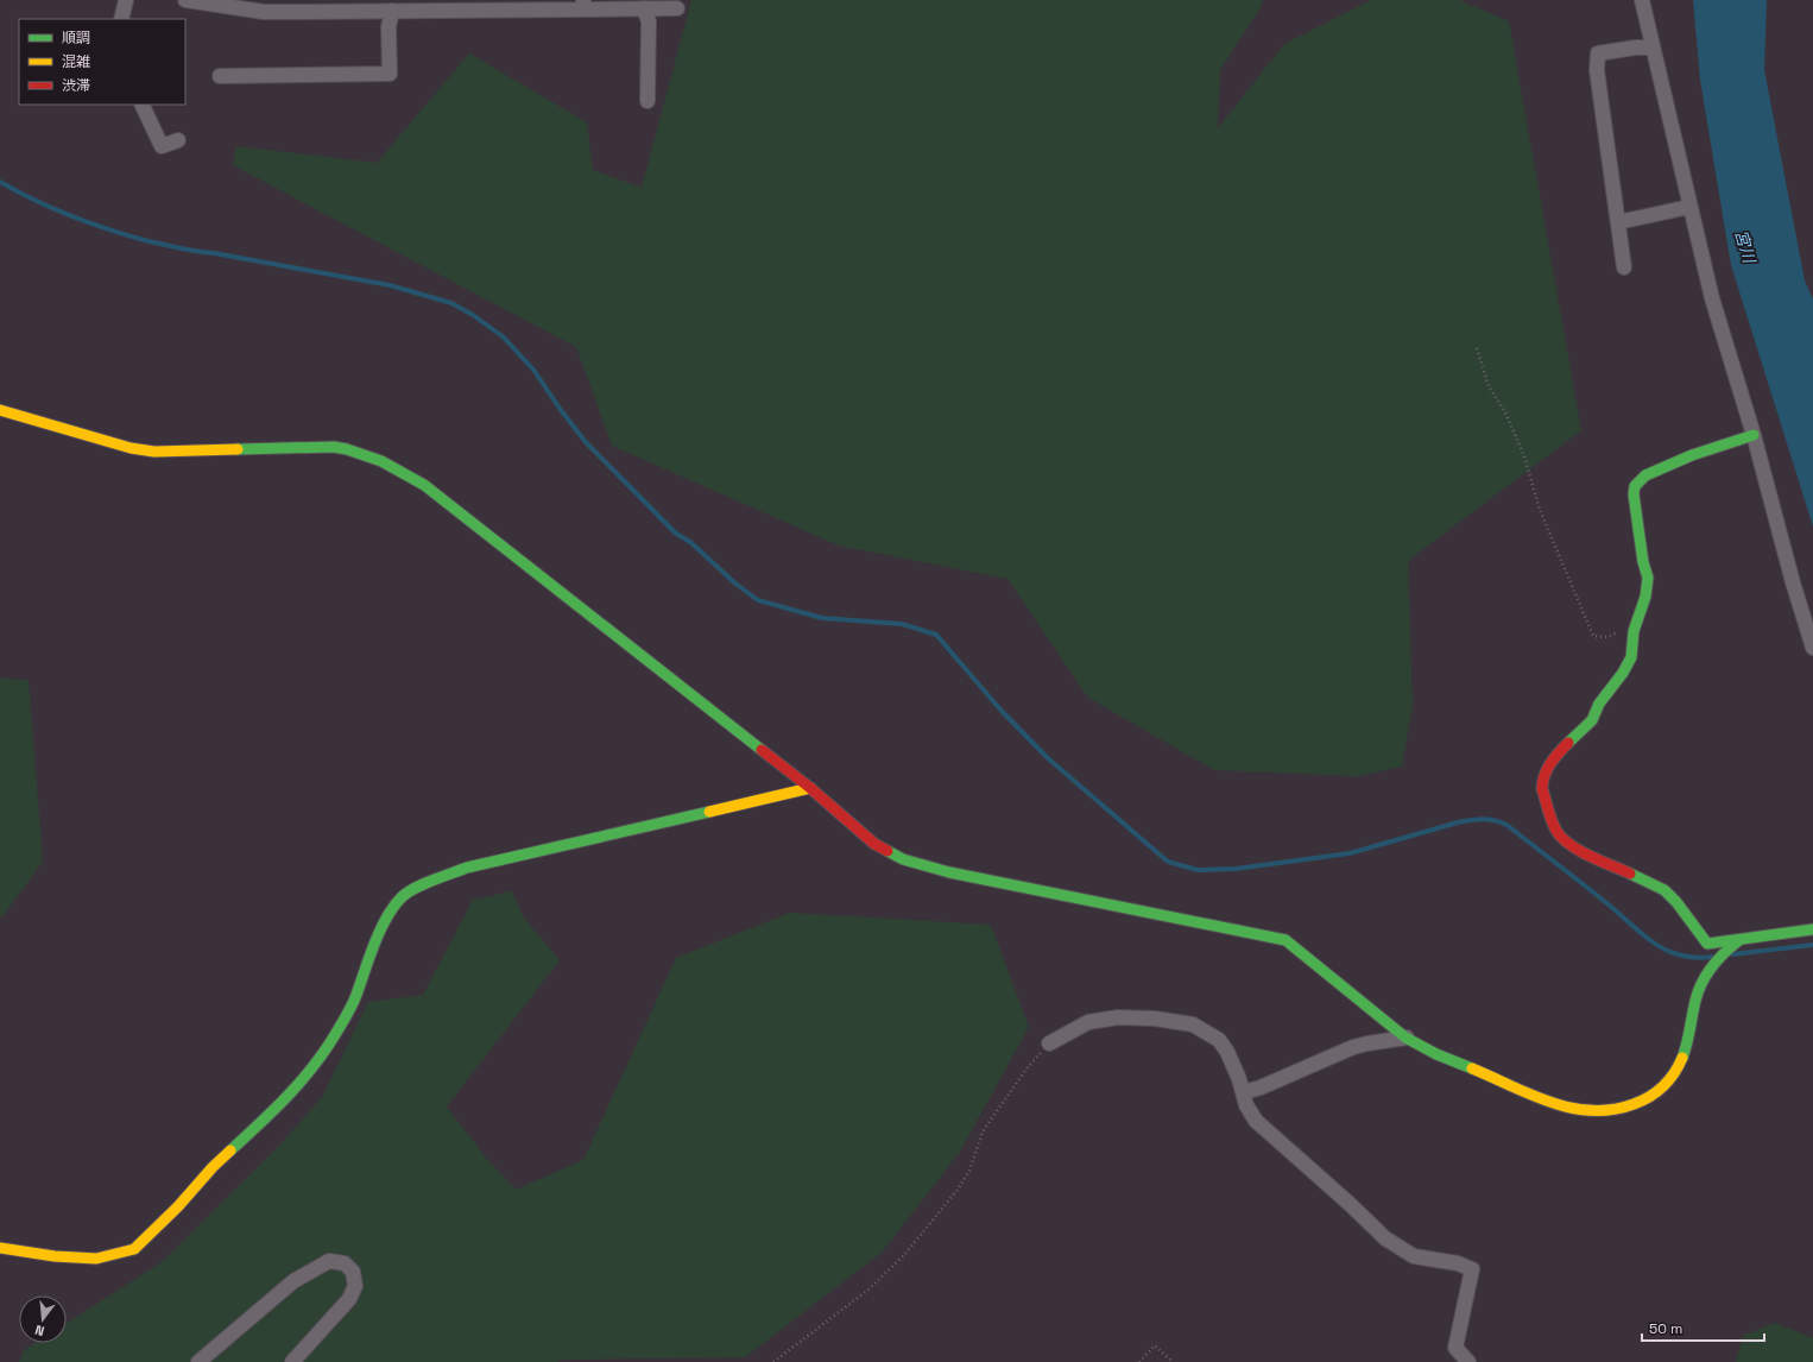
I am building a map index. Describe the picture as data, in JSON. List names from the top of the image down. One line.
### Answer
{"water":["宮川"],"legend":["順調","混雑","渋滞"],"scale_bar":"50 m","north":"bottom"}
